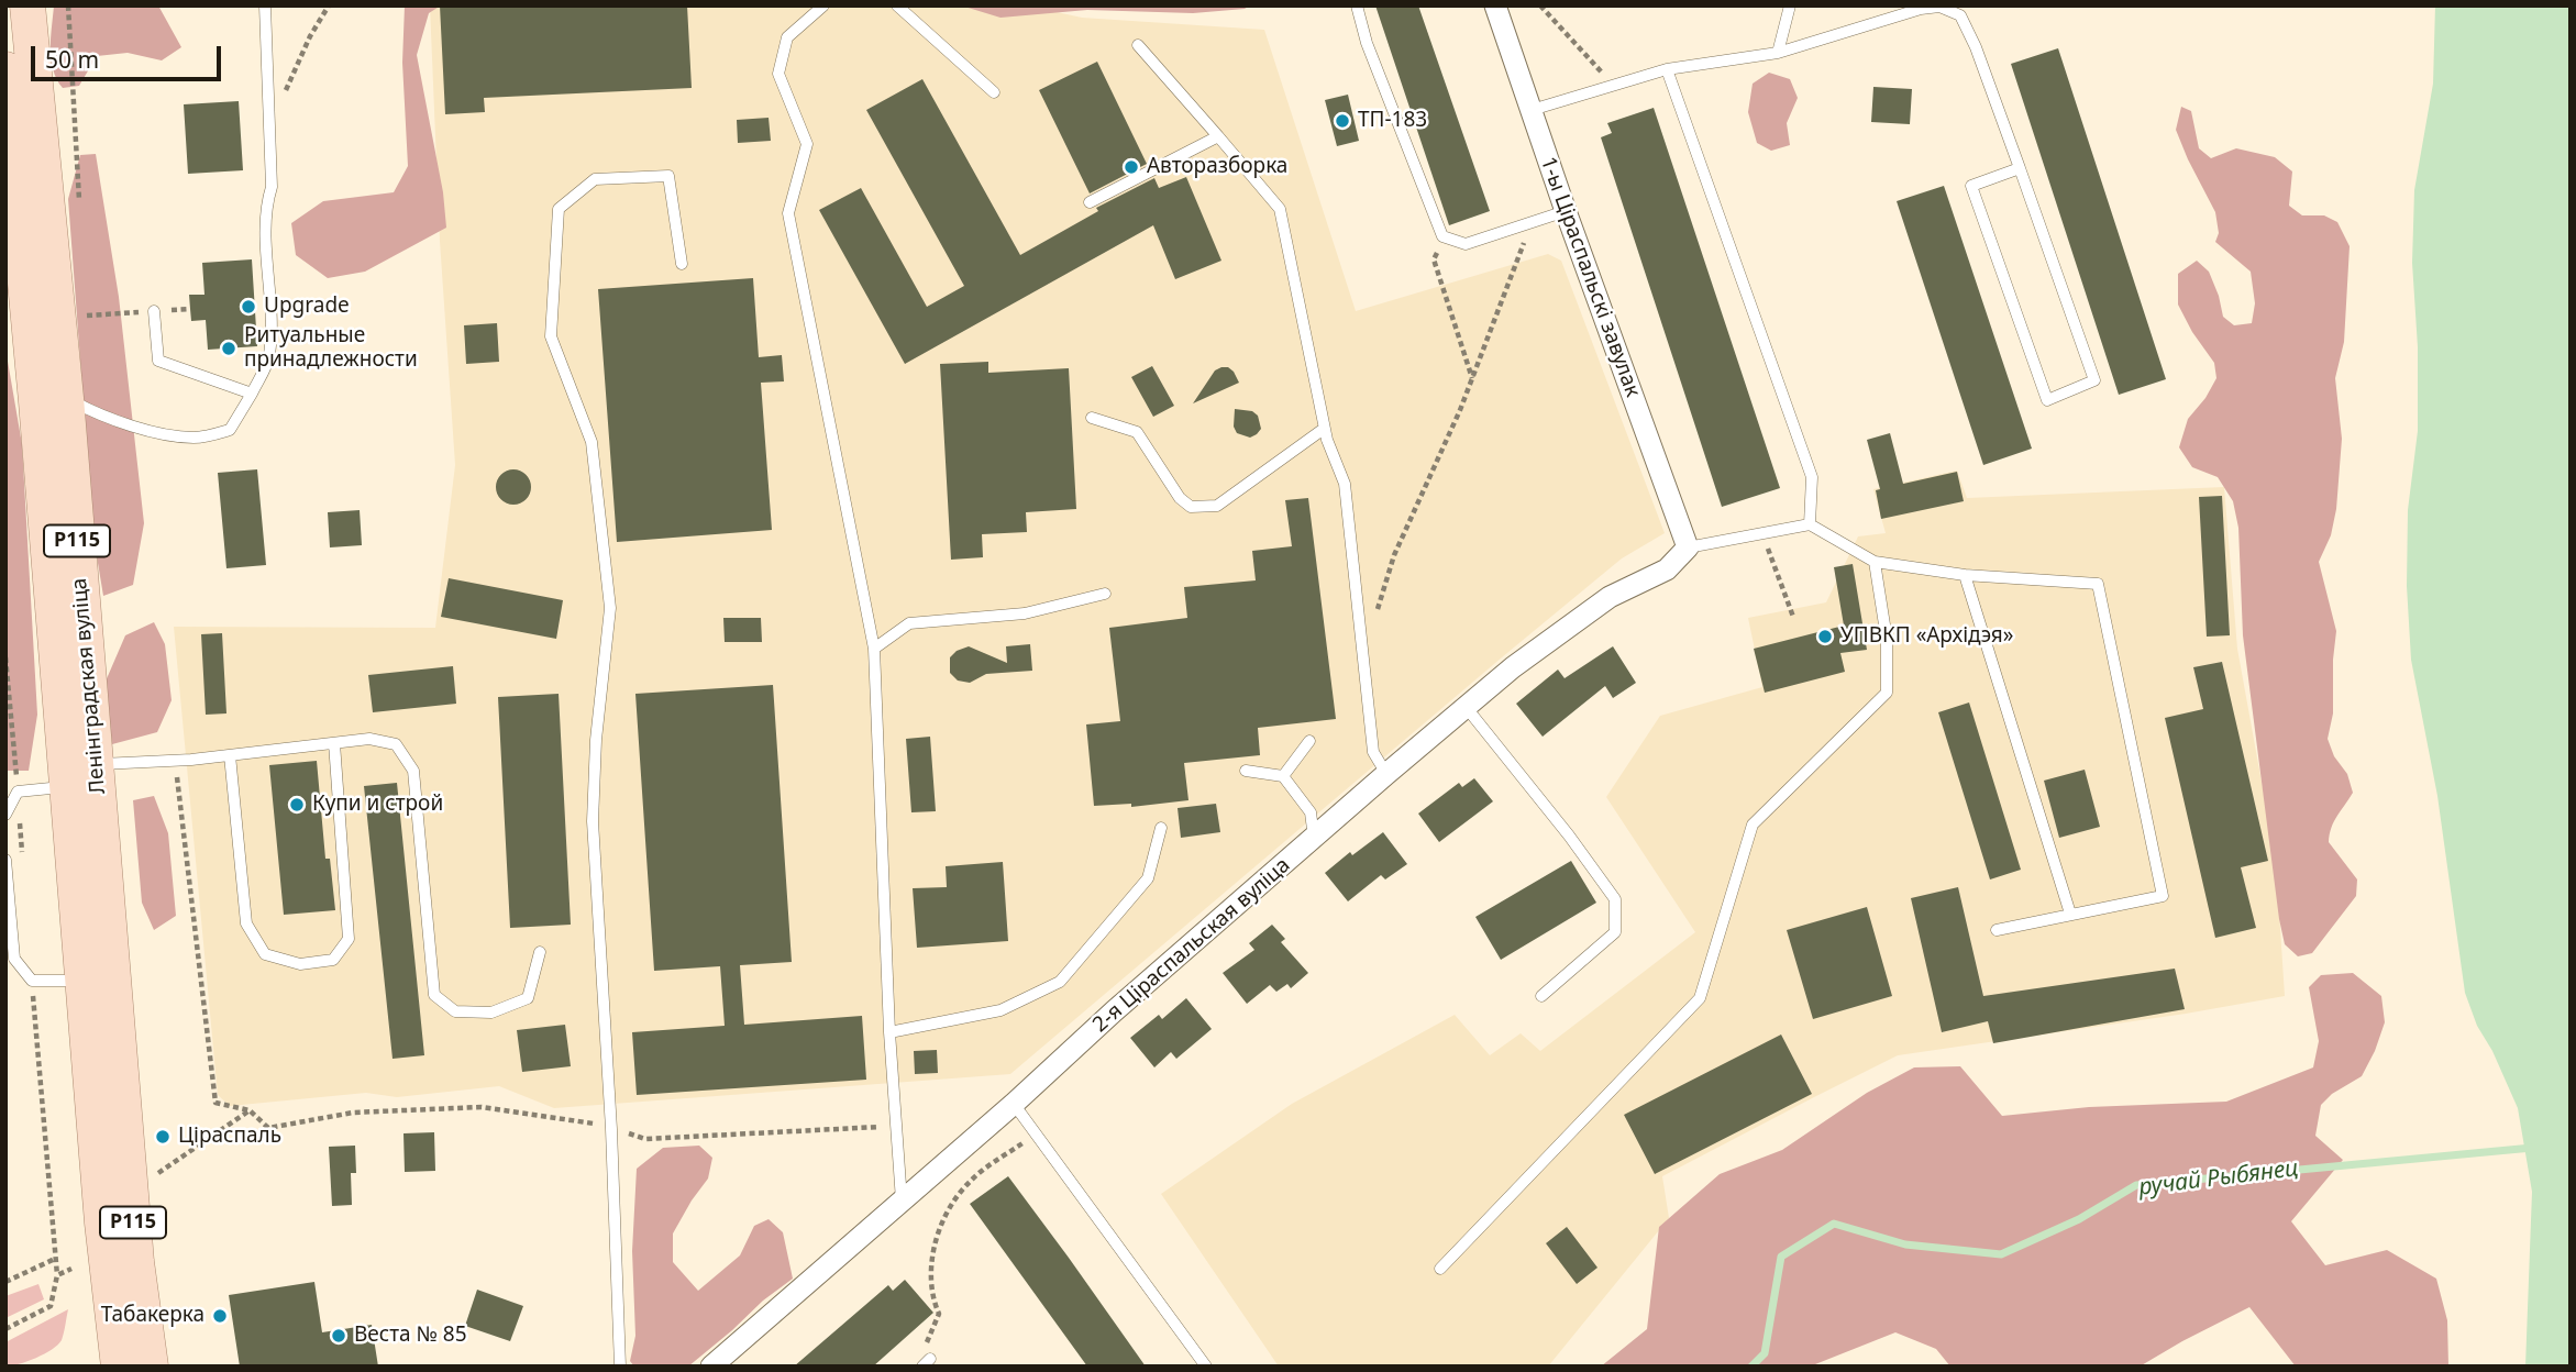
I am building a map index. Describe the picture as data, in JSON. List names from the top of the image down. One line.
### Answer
{"streets":{"main road":["Р115","Ленінградская вуліца"],"street":["1-ы Ціраспальскі завулак","2-я Ціраспальская вуліца"]},"crossings":[["1-ы Ціраспальскі завулак","2-я Ціраспальская вуліца"]],"water":["ручай Рыбянец"],"places":["ТП-183","Авторазборка","Upgrade","Ритуальные принадлежности","УПВКП «Архідэя»","Купи и строй","Ціраспаль","Табакерка","Веста № 85"],"scale_bar":"50 m"}
